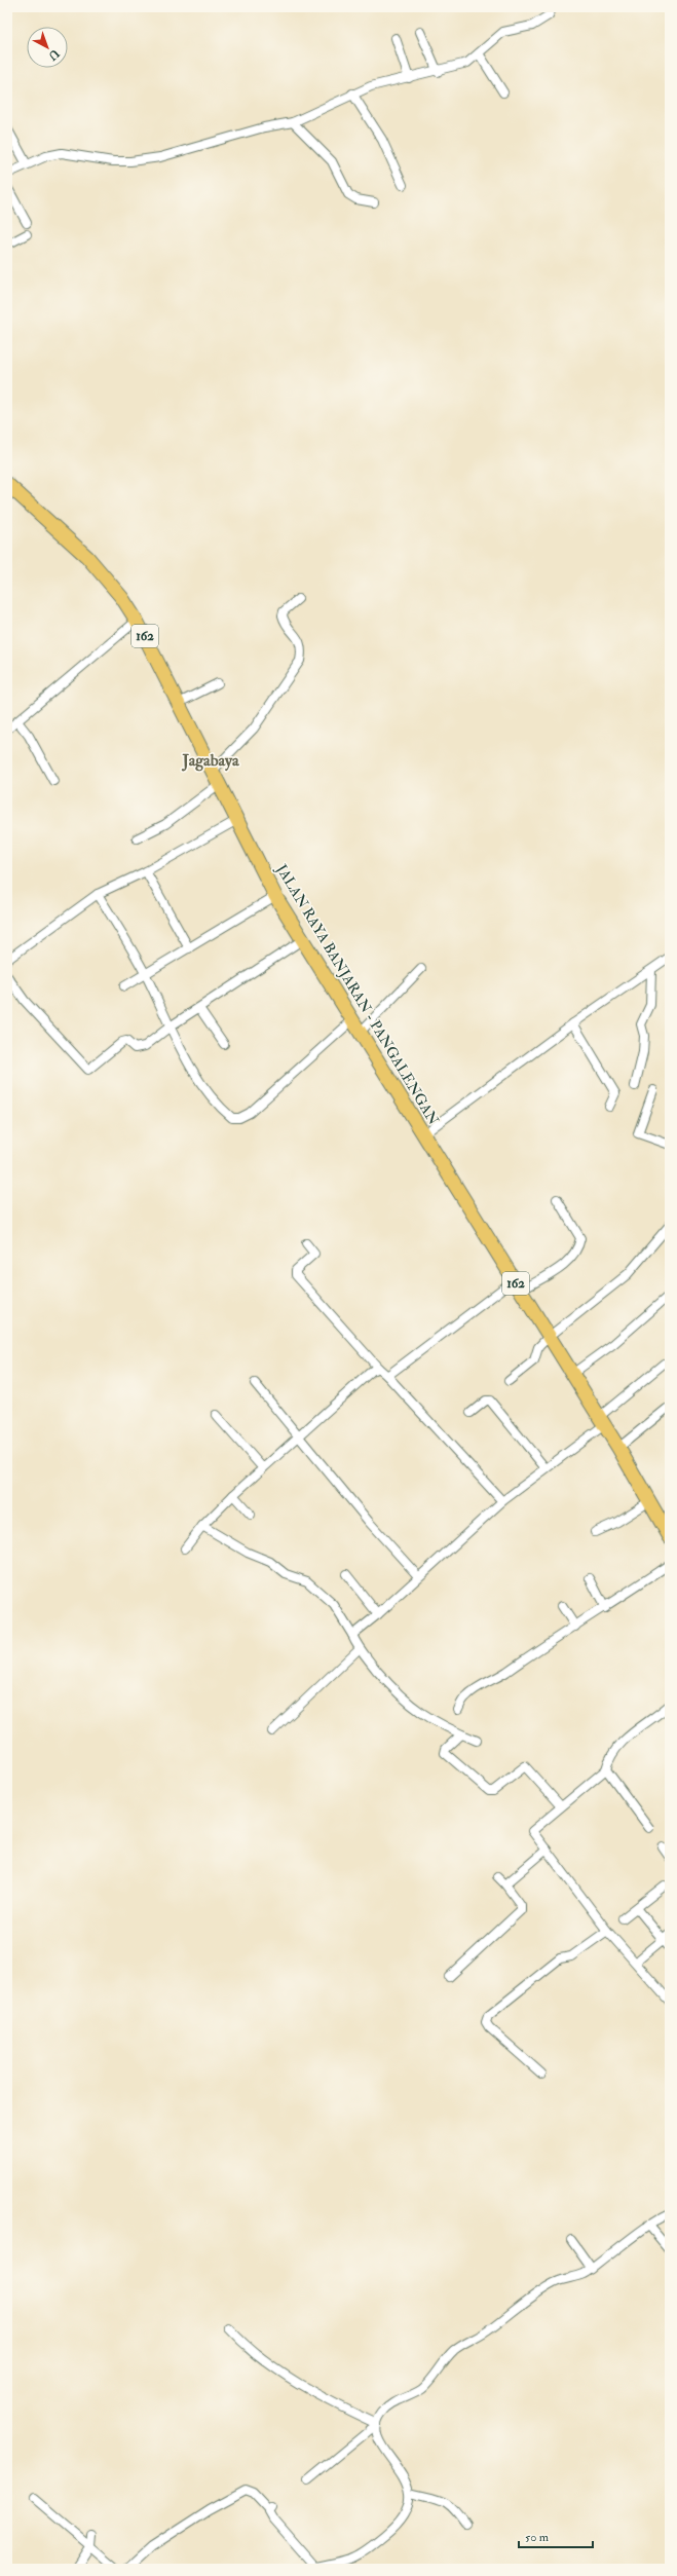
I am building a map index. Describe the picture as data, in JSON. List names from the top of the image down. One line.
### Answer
{"streets":{"main road":["162","JALAN RAYA BANJARAN - PANGALENGAN"]},"districts":["Jagabaya"],"scale_bar":"50 m","north":"bottom right"}
